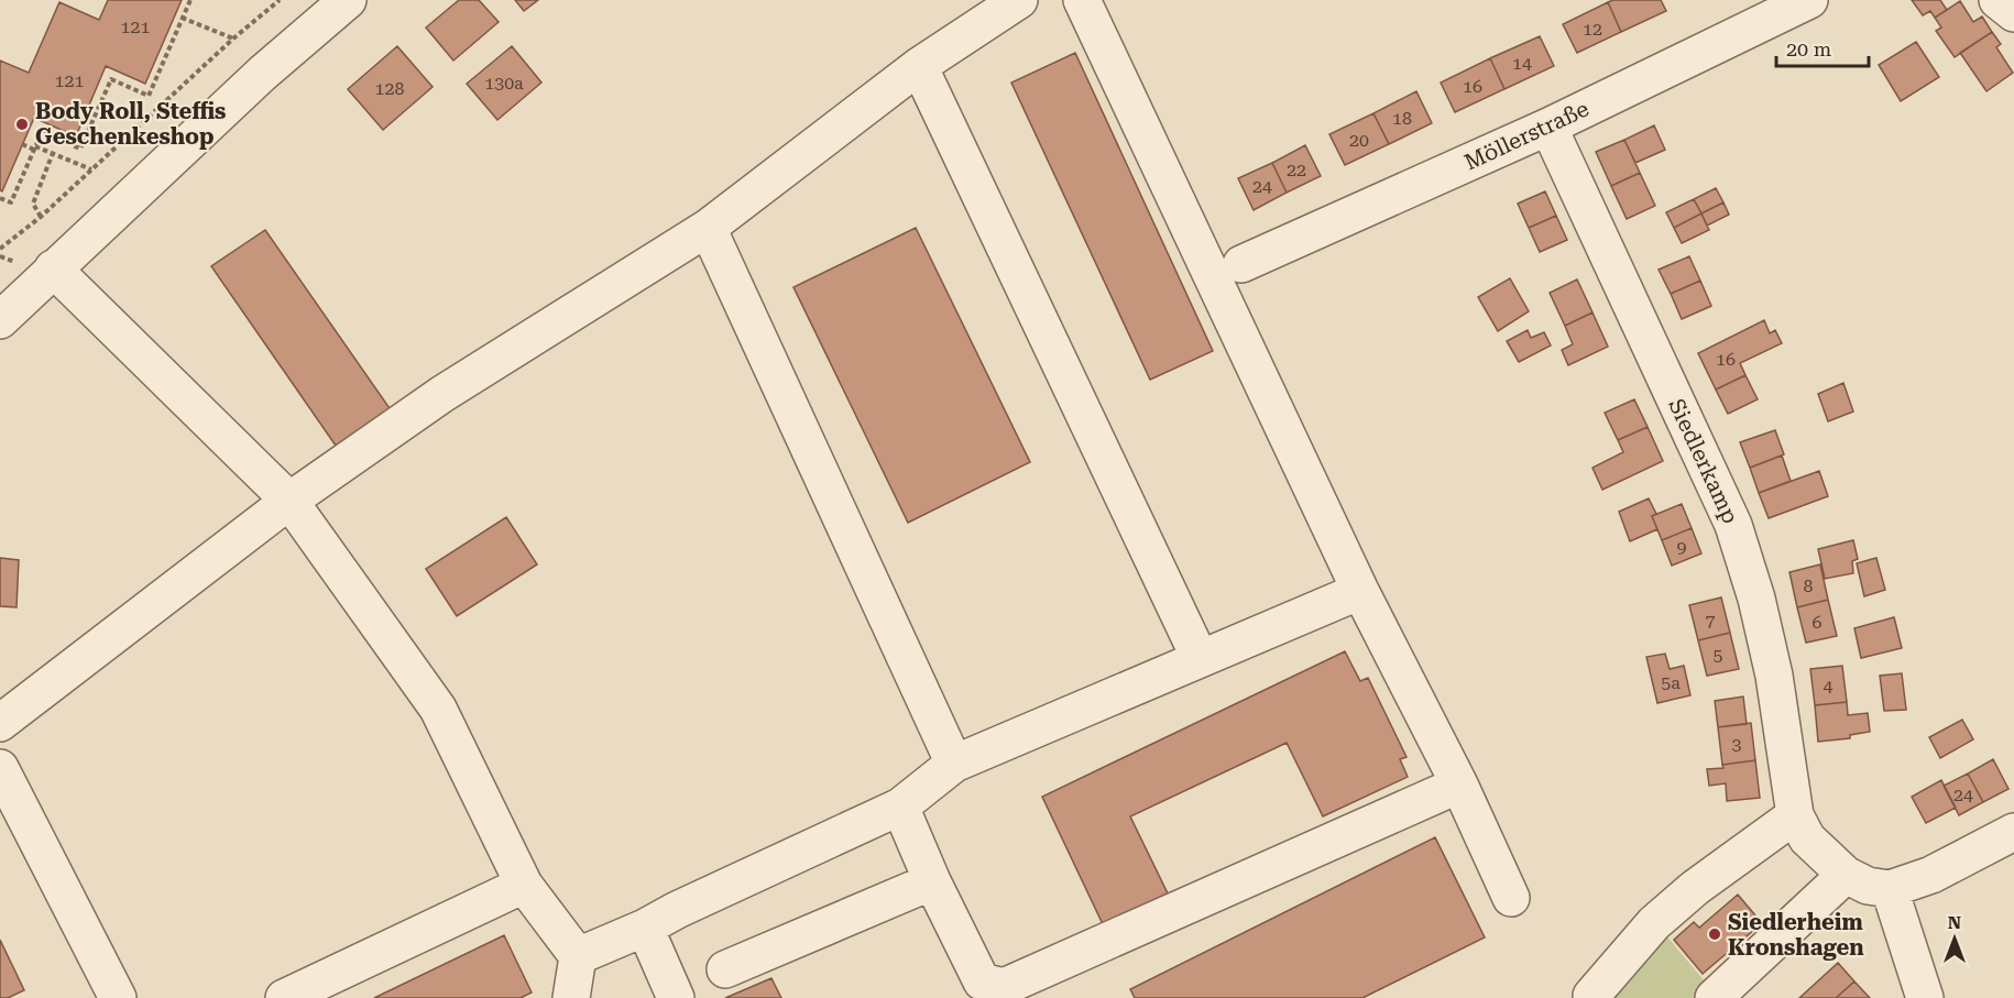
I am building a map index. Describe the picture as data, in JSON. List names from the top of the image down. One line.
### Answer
{"streets":{"street":["Möllerstraße","Siedlerkamp"]},"crossings":[["Möllerstraße","Siedlerkamp"]],"places":["Body Roll, Steffis Geschenkeshop","Siedlerheim Kronshagen"],"house_numbers":["121","12","14","121","130a","16","128","18","20","22","24","16","9","8","7","6","5","5a","4","3","24"],"scale_bar":"20 m","north":"top"}
